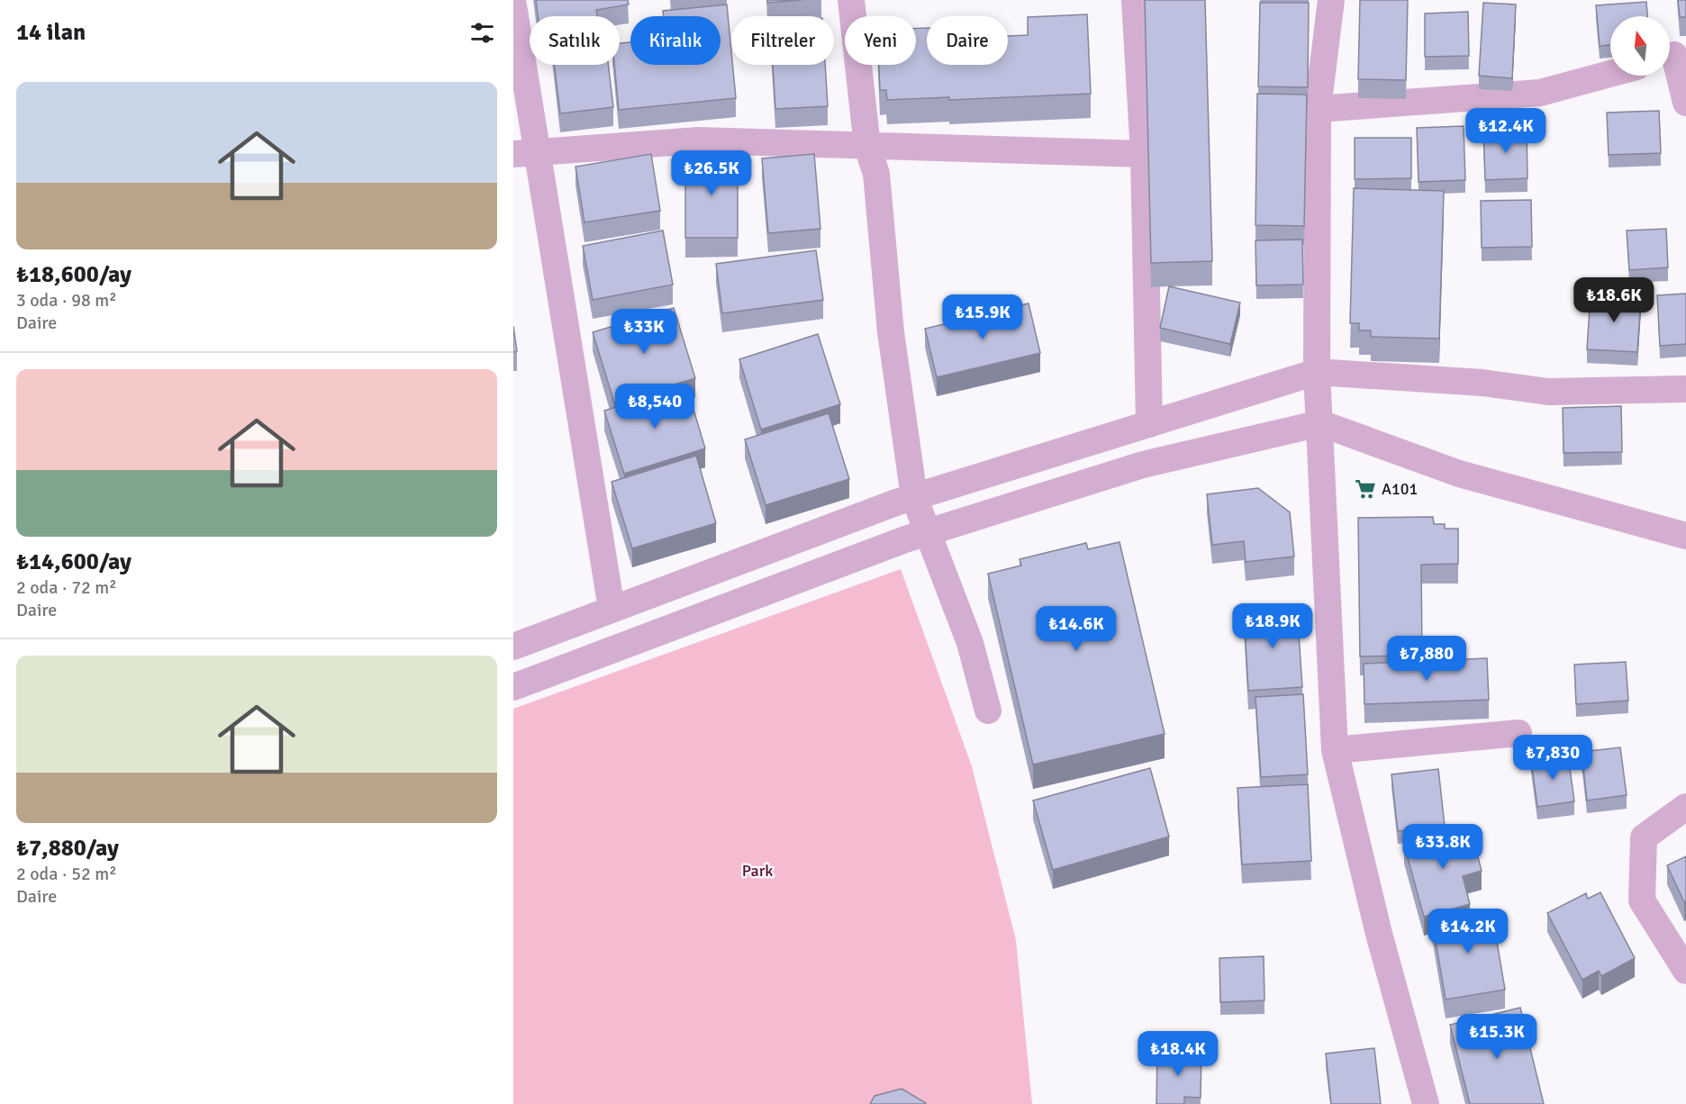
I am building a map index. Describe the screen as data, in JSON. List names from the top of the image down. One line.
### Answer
{"parks":["Park"],"places":{"supermarket":["A101"]},"north":"top","page":{"heading":"14 ilan","chip":["Satılık","Kiralık","Filtreler","Yeni","Daire"],"list":[{"name":"₺18,600/ay","note":"3 oda · 98 m² · Daire"},{"name":"₺14,600/ay","note":"2 oda · 72 m² · Daire"},{"name":"₺7,880/ay","note":"2 oda · 52 m² · Daire"}],"price":["₺12.4K","₺26.5K","₺18.6K","₺15.9K","₺33K","₺8,540","₺18.9K","₺14.6K","₺7,880","₺7,830","₺33.8K","₺14.2K","₺15.3K","₺18.4K"]}}
